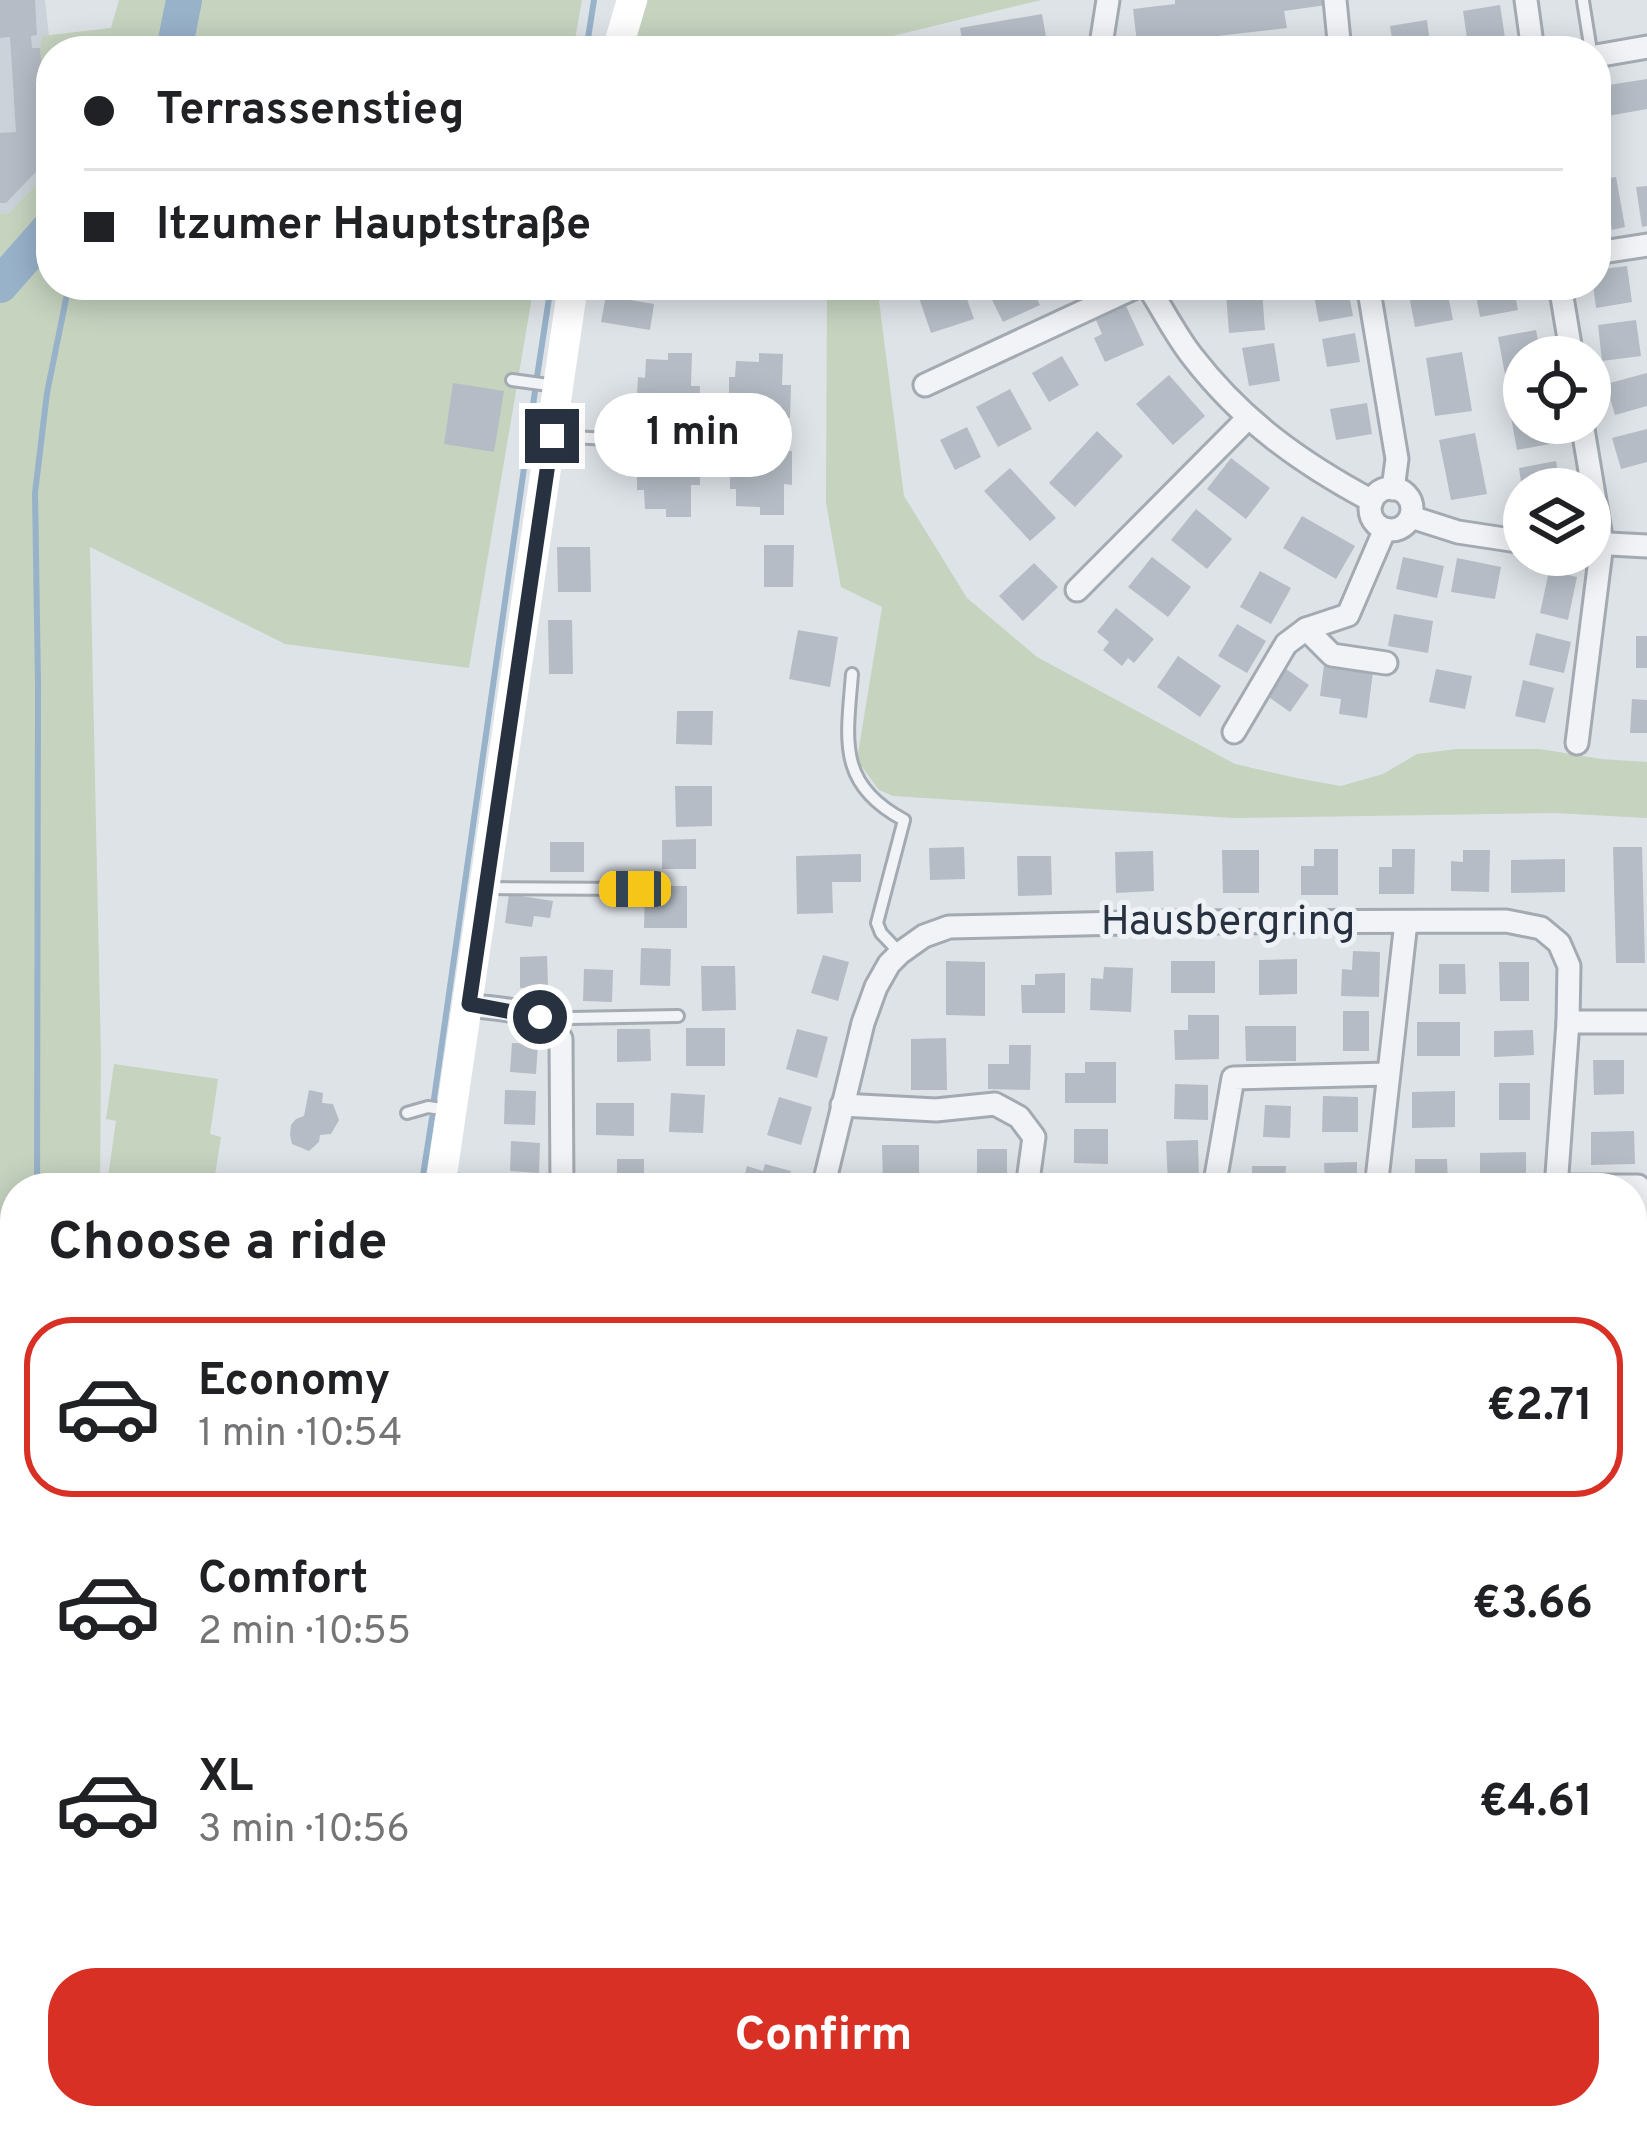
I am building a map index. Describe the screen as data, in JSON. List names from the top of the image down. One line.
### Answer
{"streets":{"street":["Hausbergring"]},"page":{"banner":["Terrassenstieg","Itzumer Hauptstraße"],"bubble":"1 min","heading":"Choose a ride","list":[{"name":"Economy","note":"1 min · 10:54","value":"€2.71"},{"name":"Comfort","note":"2 min · 10:55","value":"€3.66"},{"name":"XL","note":"3 min · 10:56","value":"€4.61"}],"buttons":"Confirm"}}
